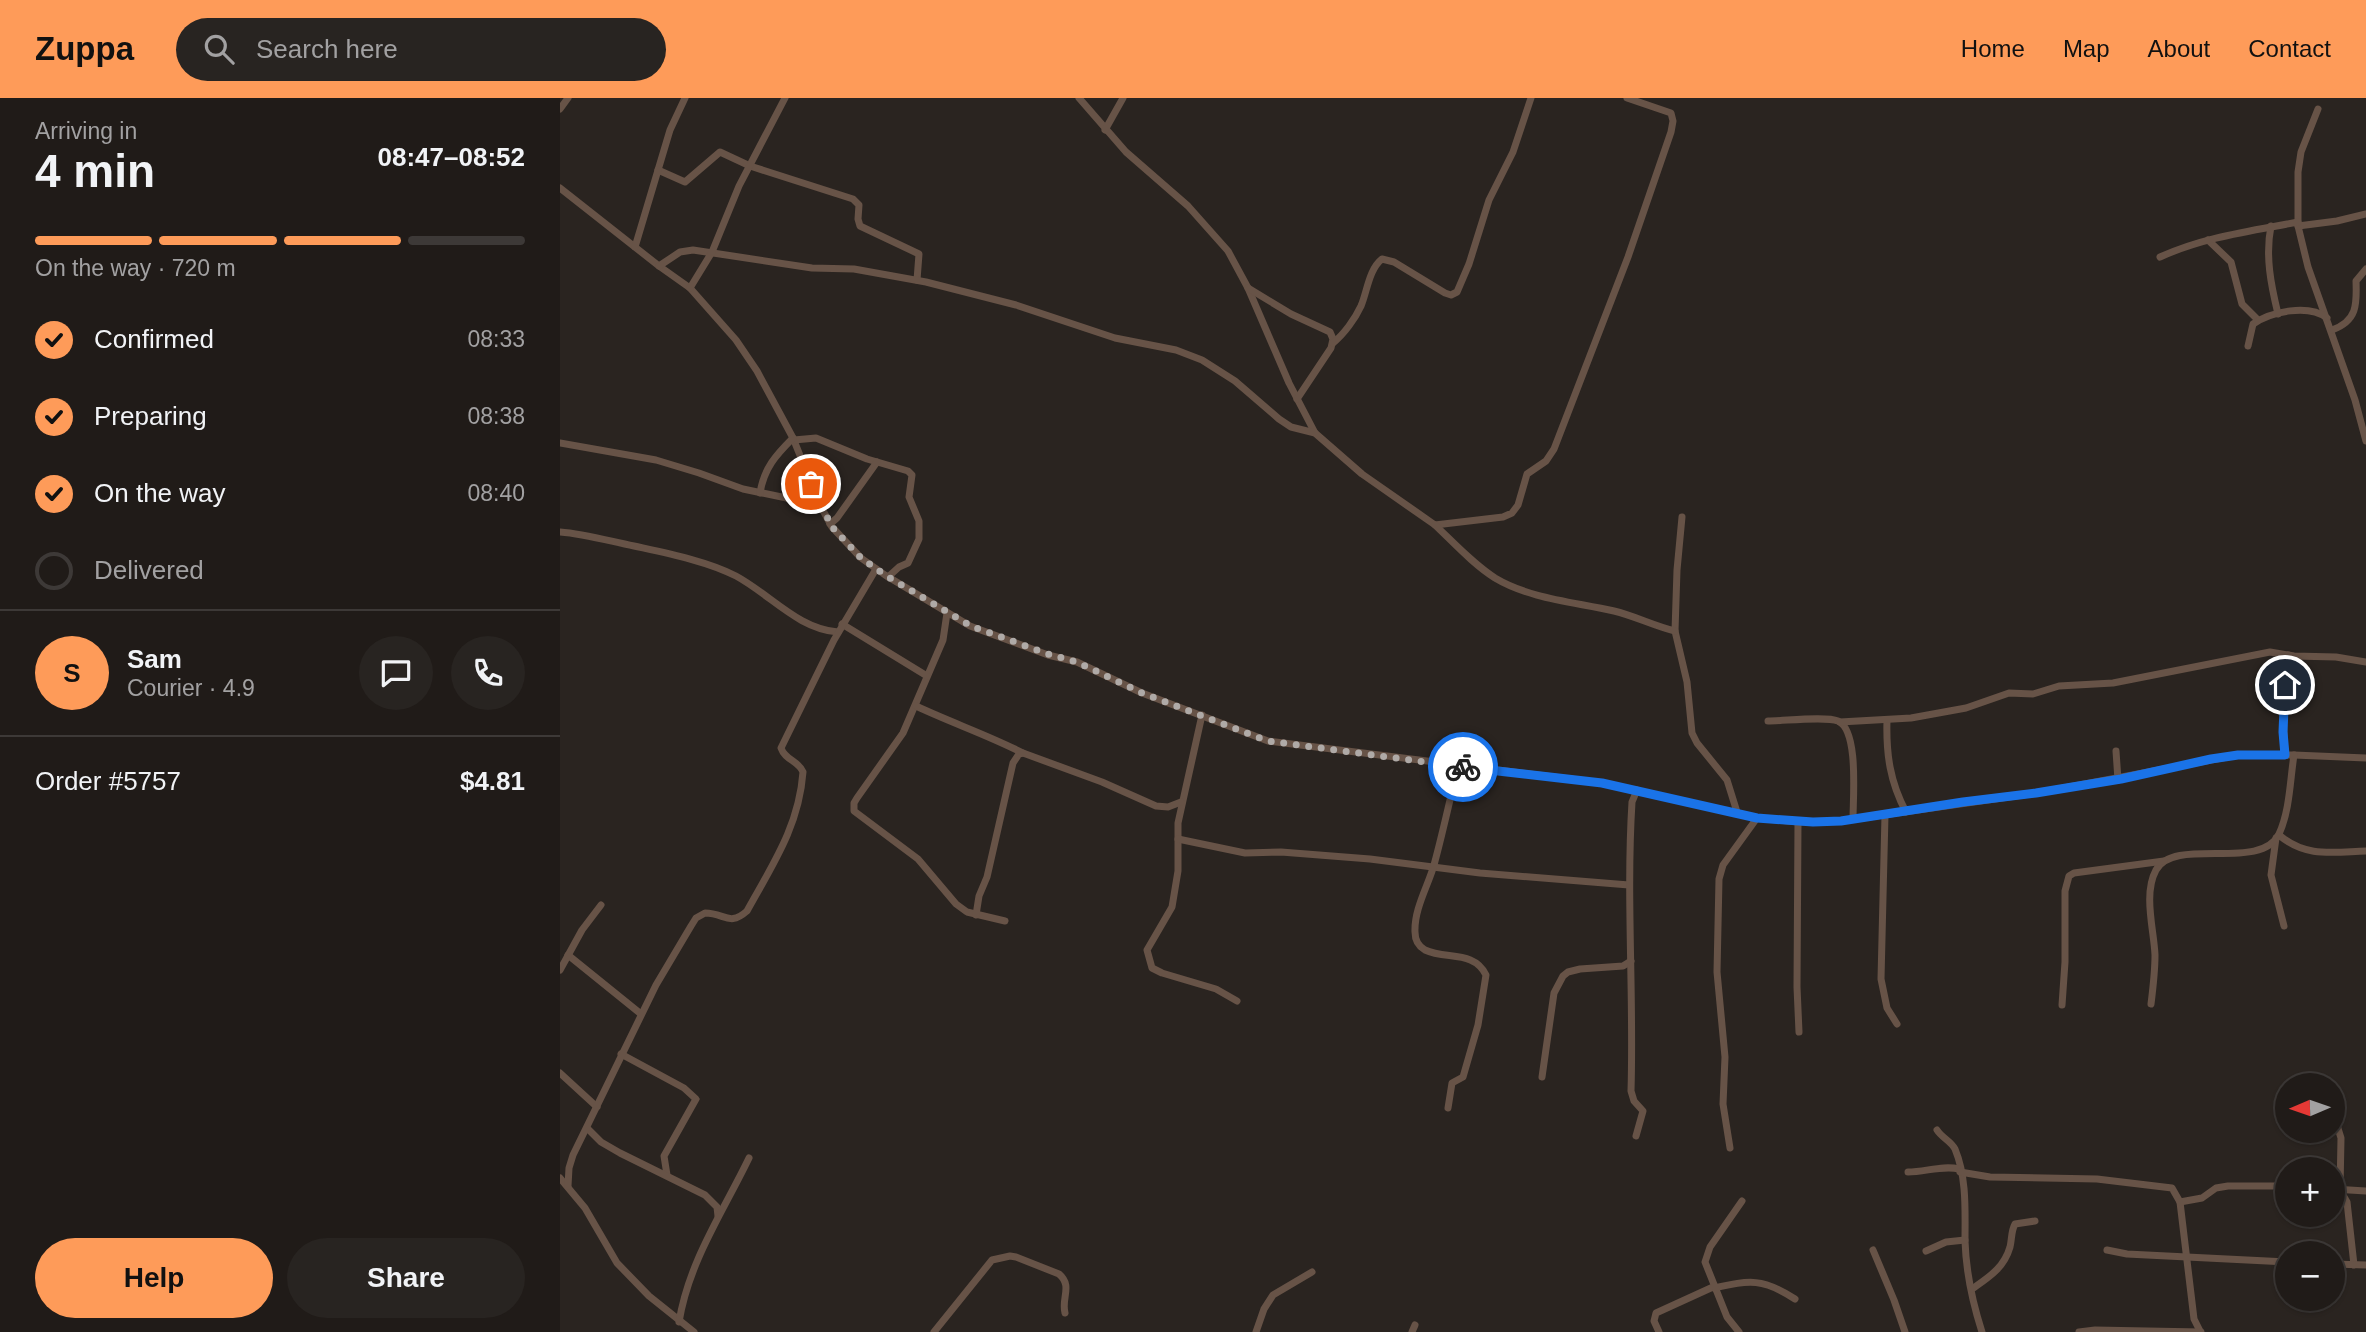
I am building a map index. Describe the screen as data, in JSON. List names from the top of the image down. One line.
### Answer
{"north":"left","page":{"header":"Zuppa","search":"Search here","nav":["Home","Map","About","Contact"],"heading":["4 min","Arriving in","08:47–08:52"],"panel":["Sam","Courier · 4.9","Order #5757","$4.81"],"bar":"On the way · 720 m","list":[["Confirmed","08:33"],["Preparing","08:38"],["On the way","08:40"],"Delivered"],"round":"S","map_buttons":["+","−"],"buttons":["Help","Share"]}}
